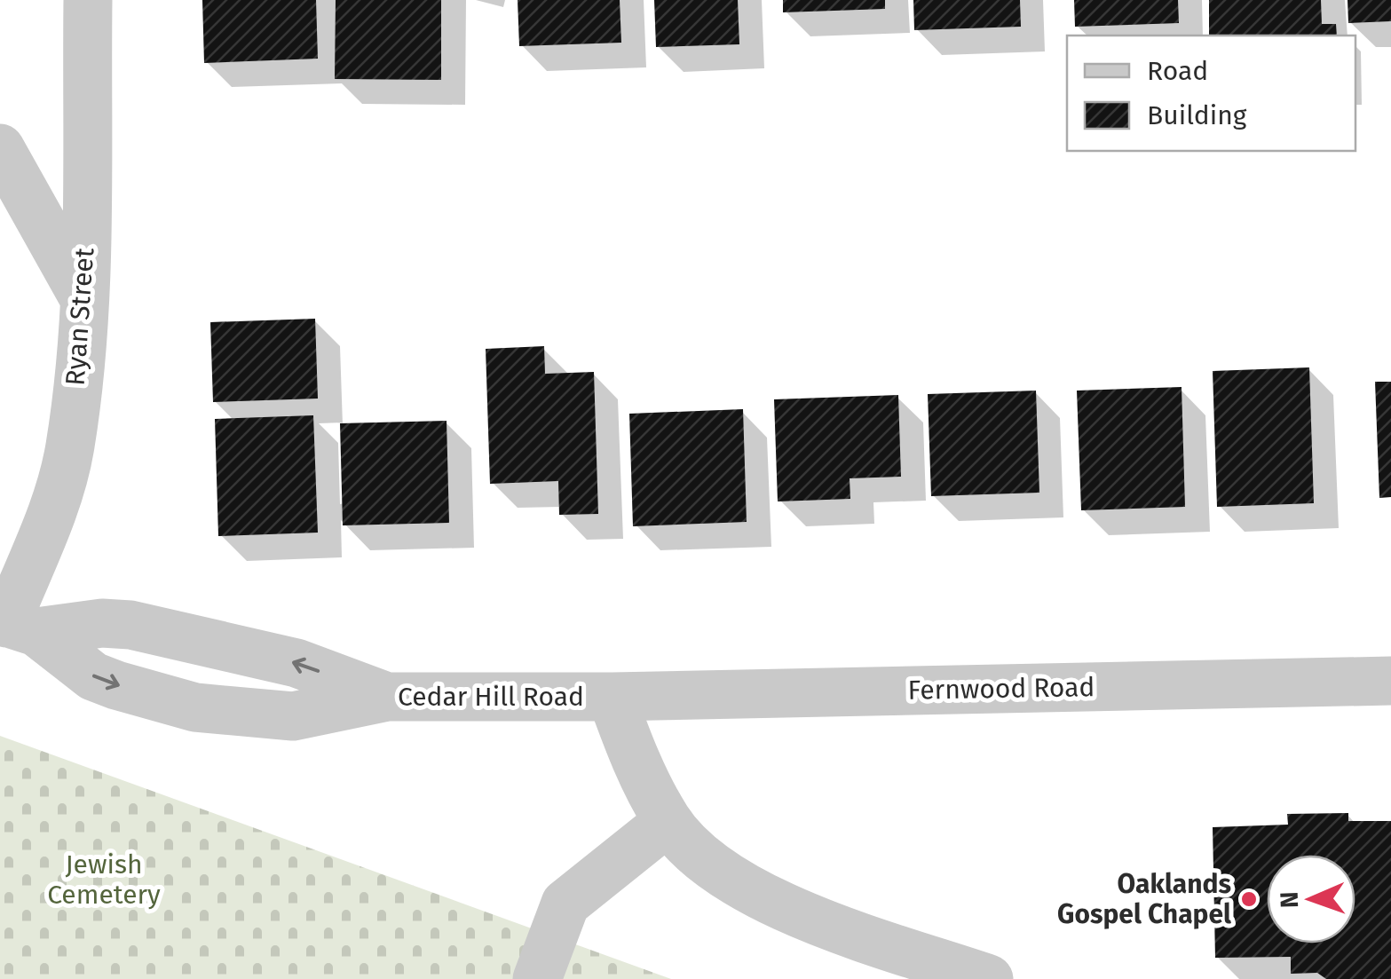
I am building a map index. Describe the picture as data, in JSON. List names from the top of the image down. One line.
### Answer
{"streets":{"street":["Ryan Street","Fernwood Road","Cedar Hill Road"]},"crossings":[["Ryan Street","Cedar Hill Road"],["Fernwood Road","Cedar Hill Road"]],"parks":["Jewish Cemetery"],"places":["Oaklands Gospel Chapel"],"legend":["Road","Building"],"north":"left"}
